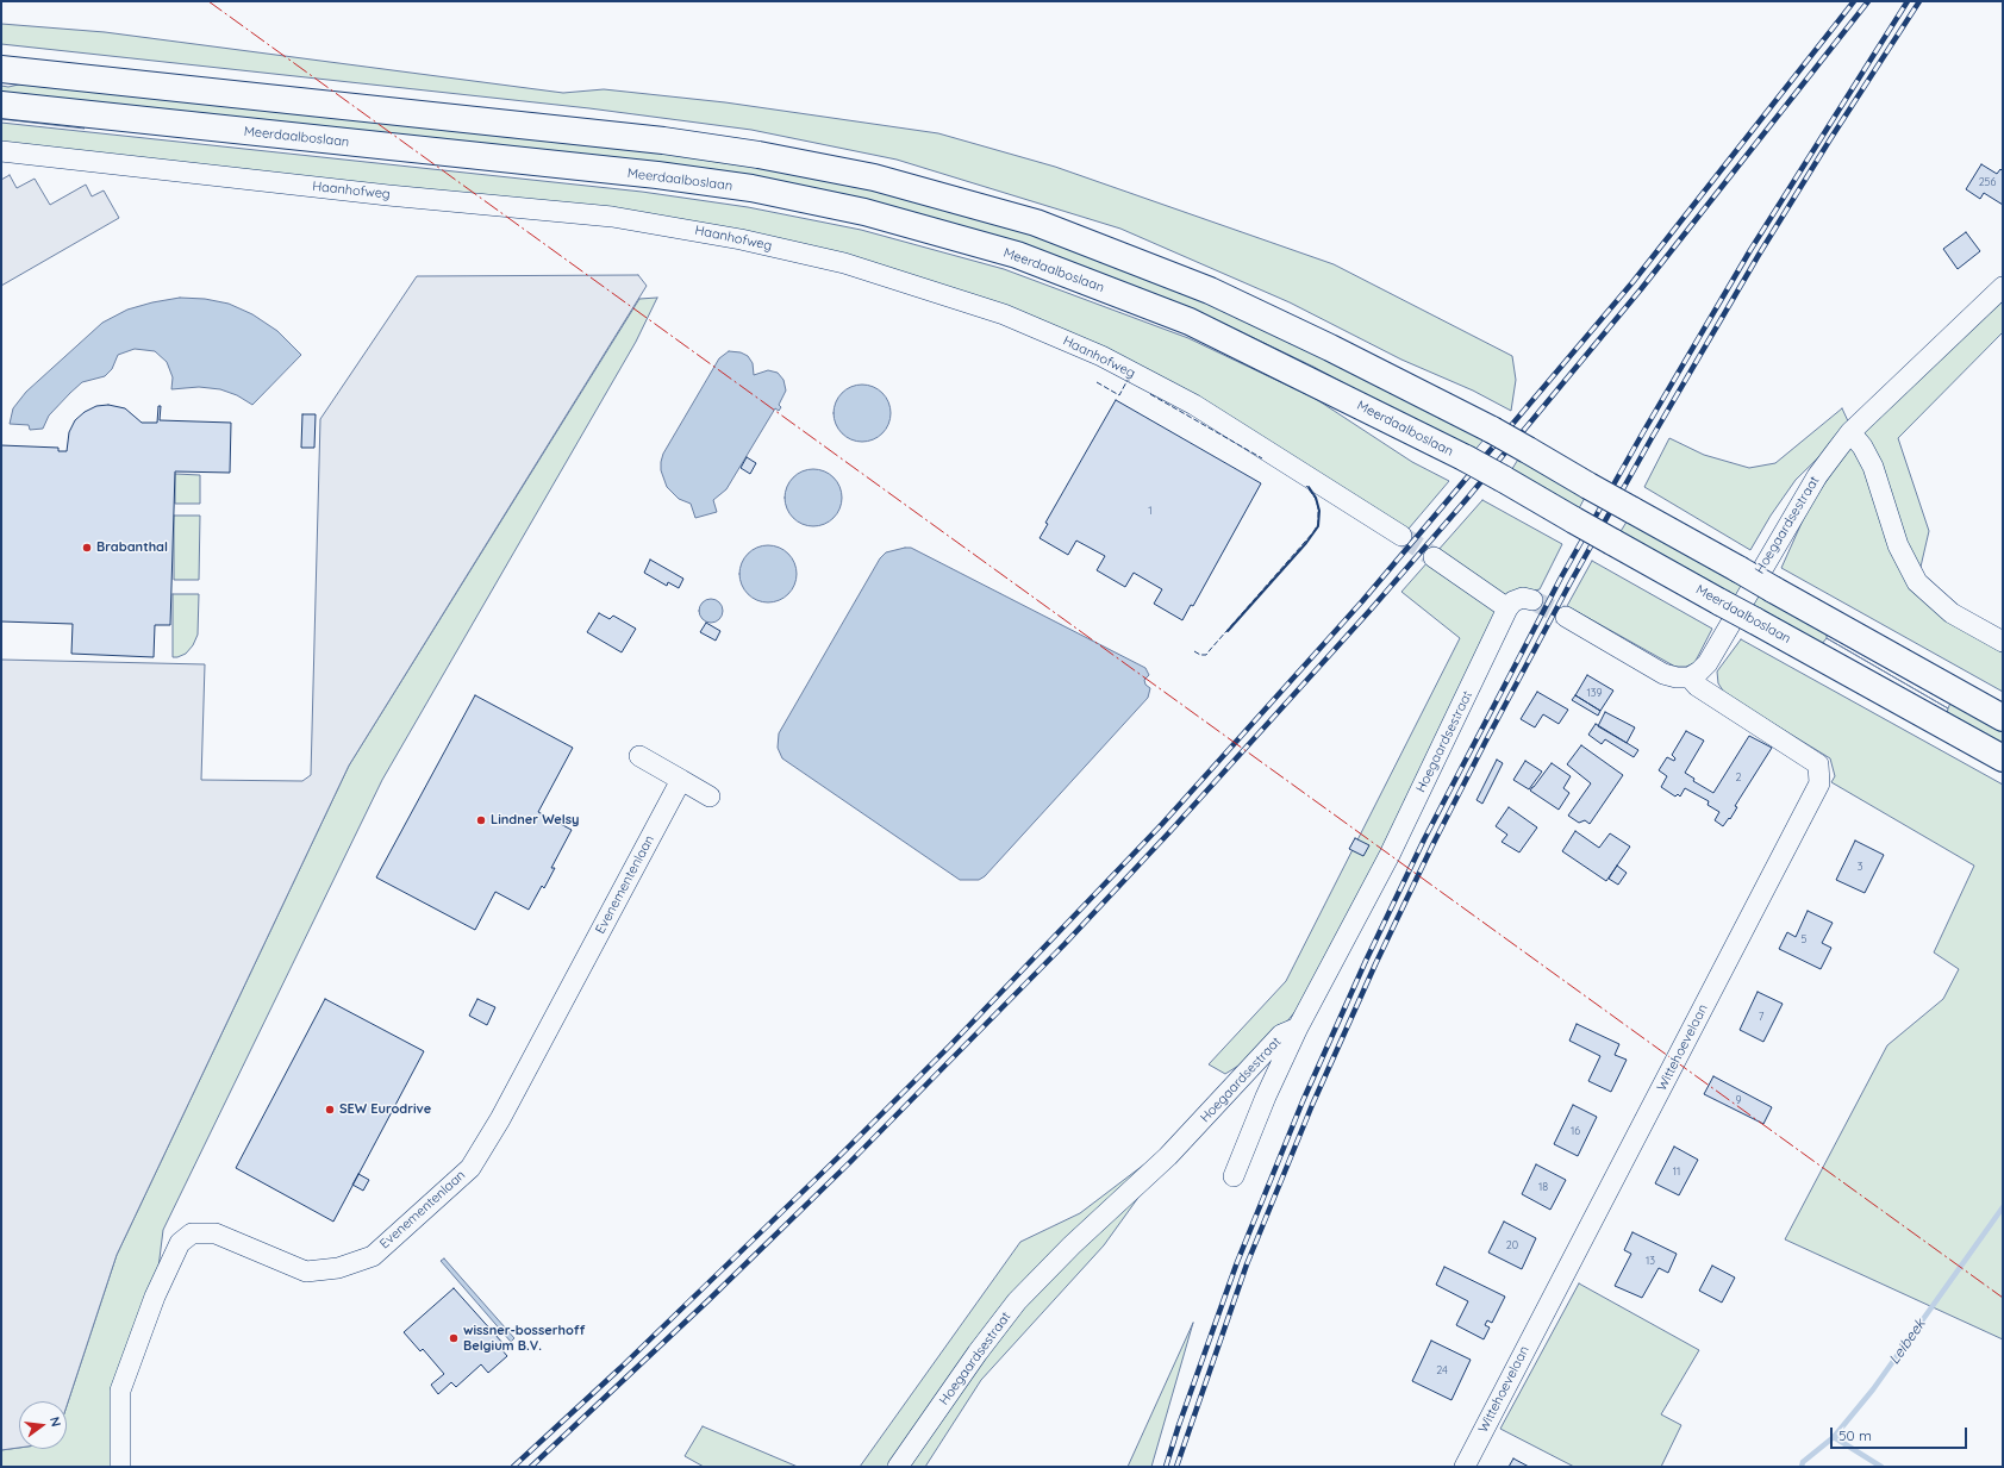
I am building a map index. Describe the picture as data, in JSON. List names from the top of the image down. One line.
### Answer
{"streets":{"highway":["Meerdaalboslaan"],"street":["Haanhofweg","Hoegaardsestraat","Evenementenlaan","Wittehoevelaan"]},"crossings":[["Hoegaardsestraat","Wittehoevelaan"]],"water":["Leibeek"],"places":["Brabanthal","Lindner Welsy","SEW Eurodrive","wissner-bosserhoff Belgium B.V."],"house_numbers":["256","1","139","2","3","5","7","9","16","11","18","20","13","24"],"scale_bar":"50 m","north":"right"}
